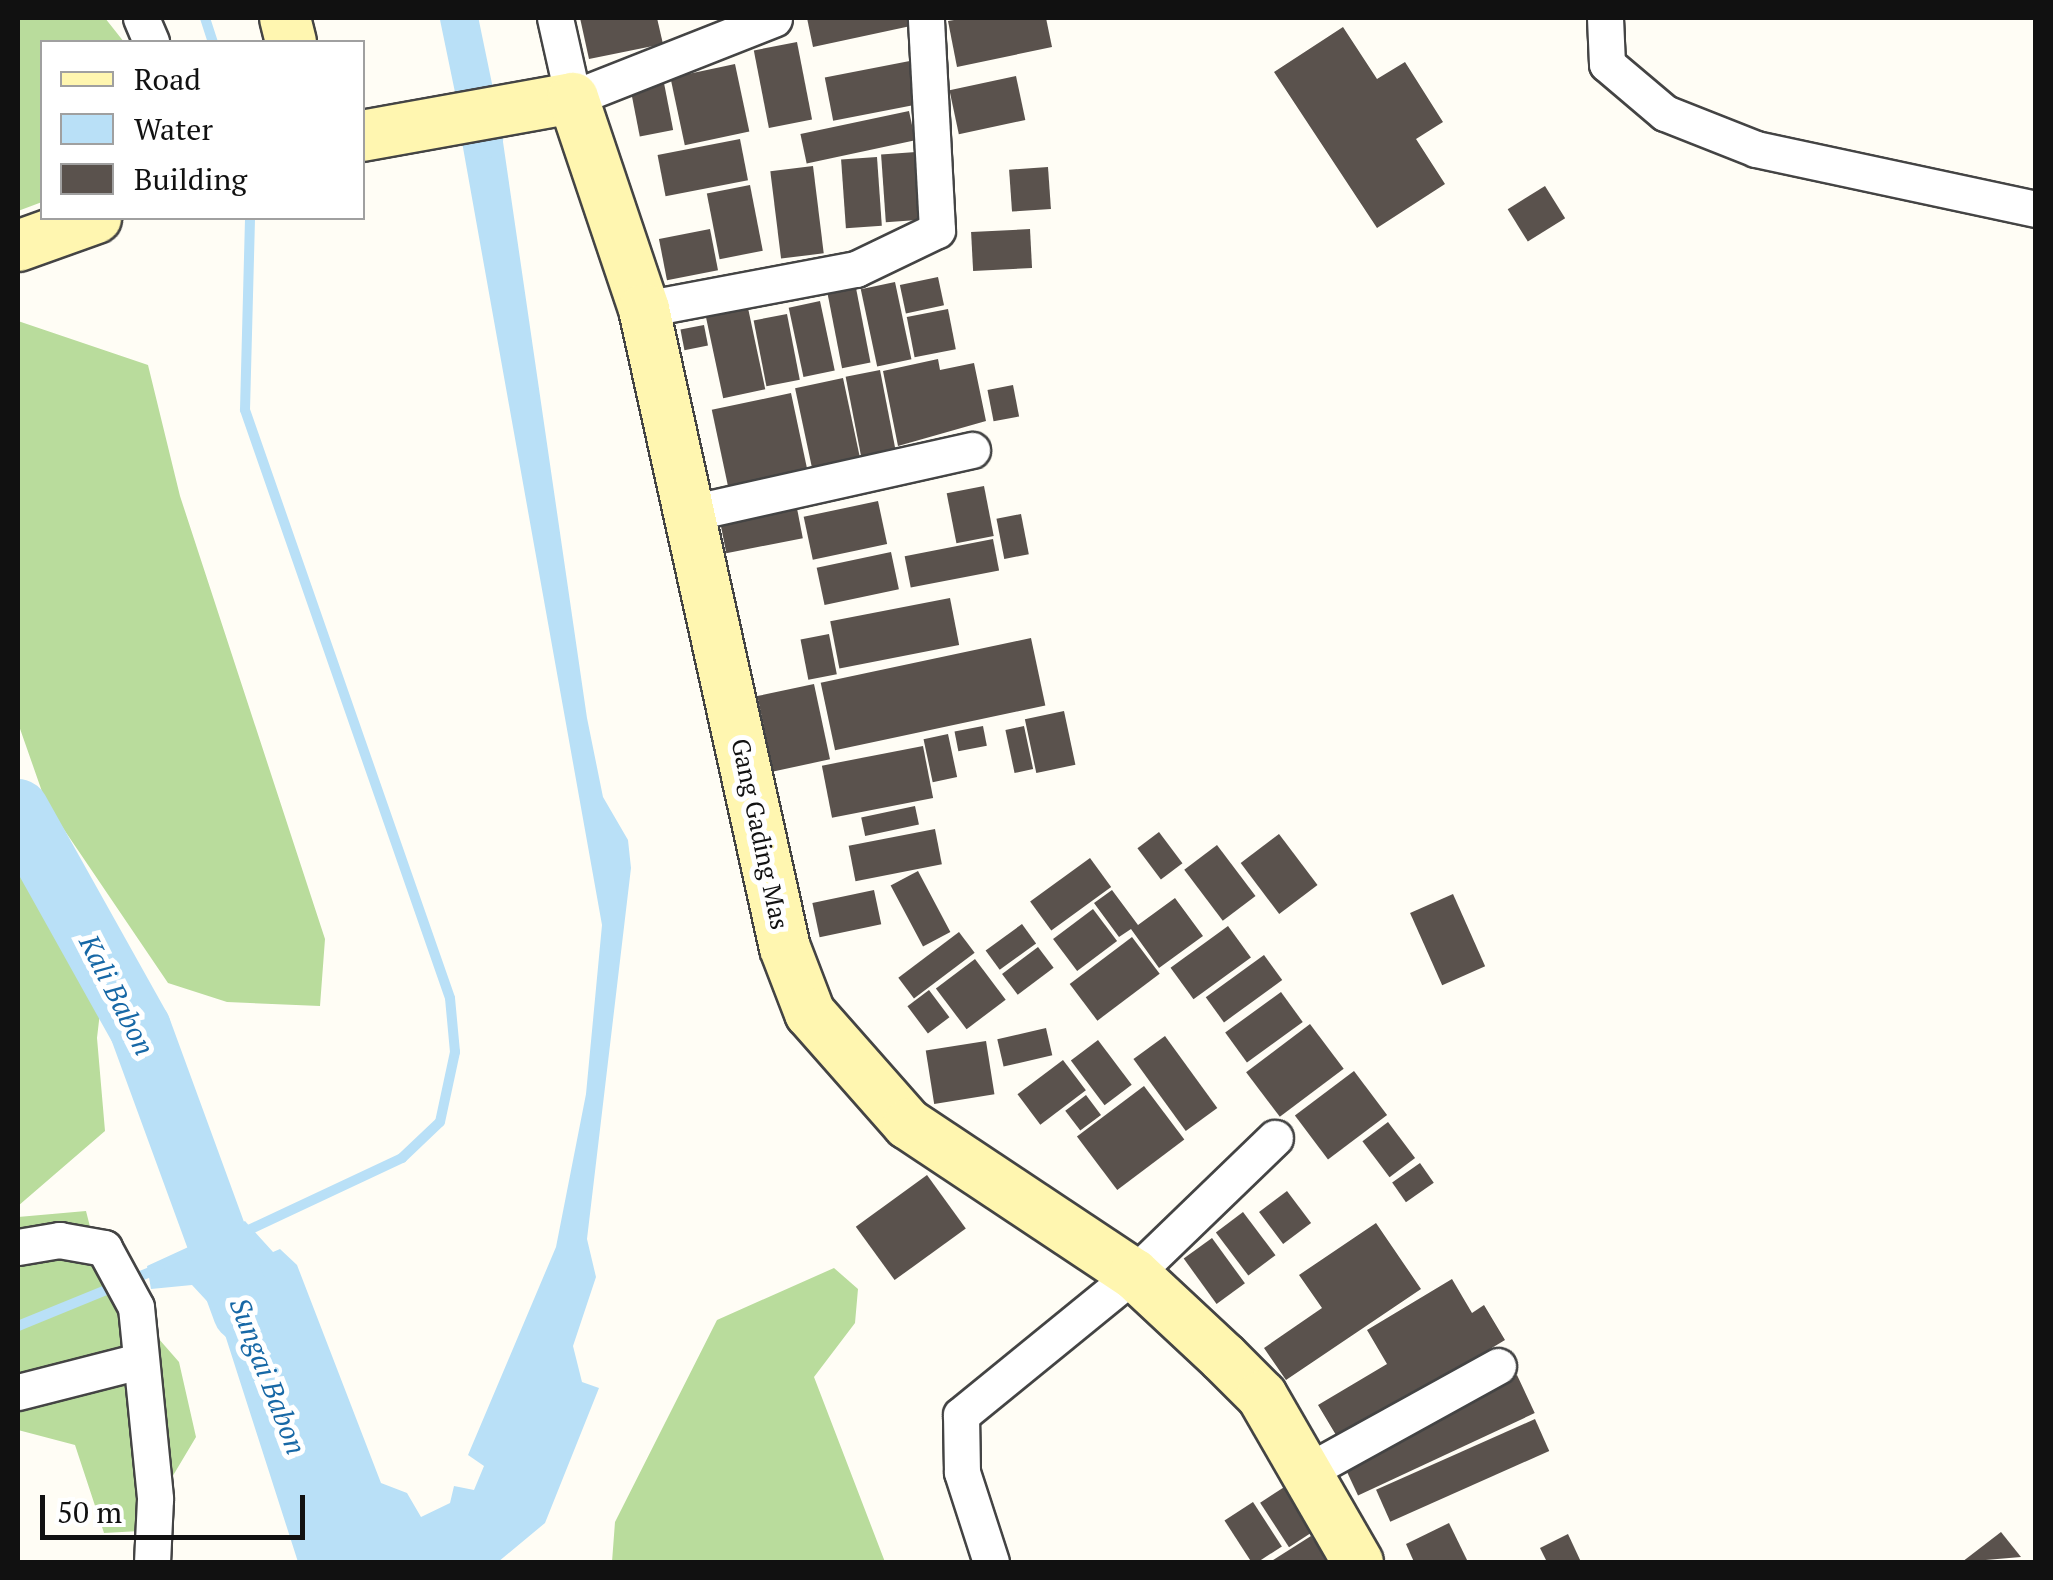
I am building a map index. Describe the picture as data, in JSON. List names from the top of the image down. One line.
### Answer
{"streets":{"street":["Gang Gading Mas"]},"water":["Kali Babon","Sungai Babon"],"legend":["Road","Water","Building"],"scale_bar":"50 m"}
